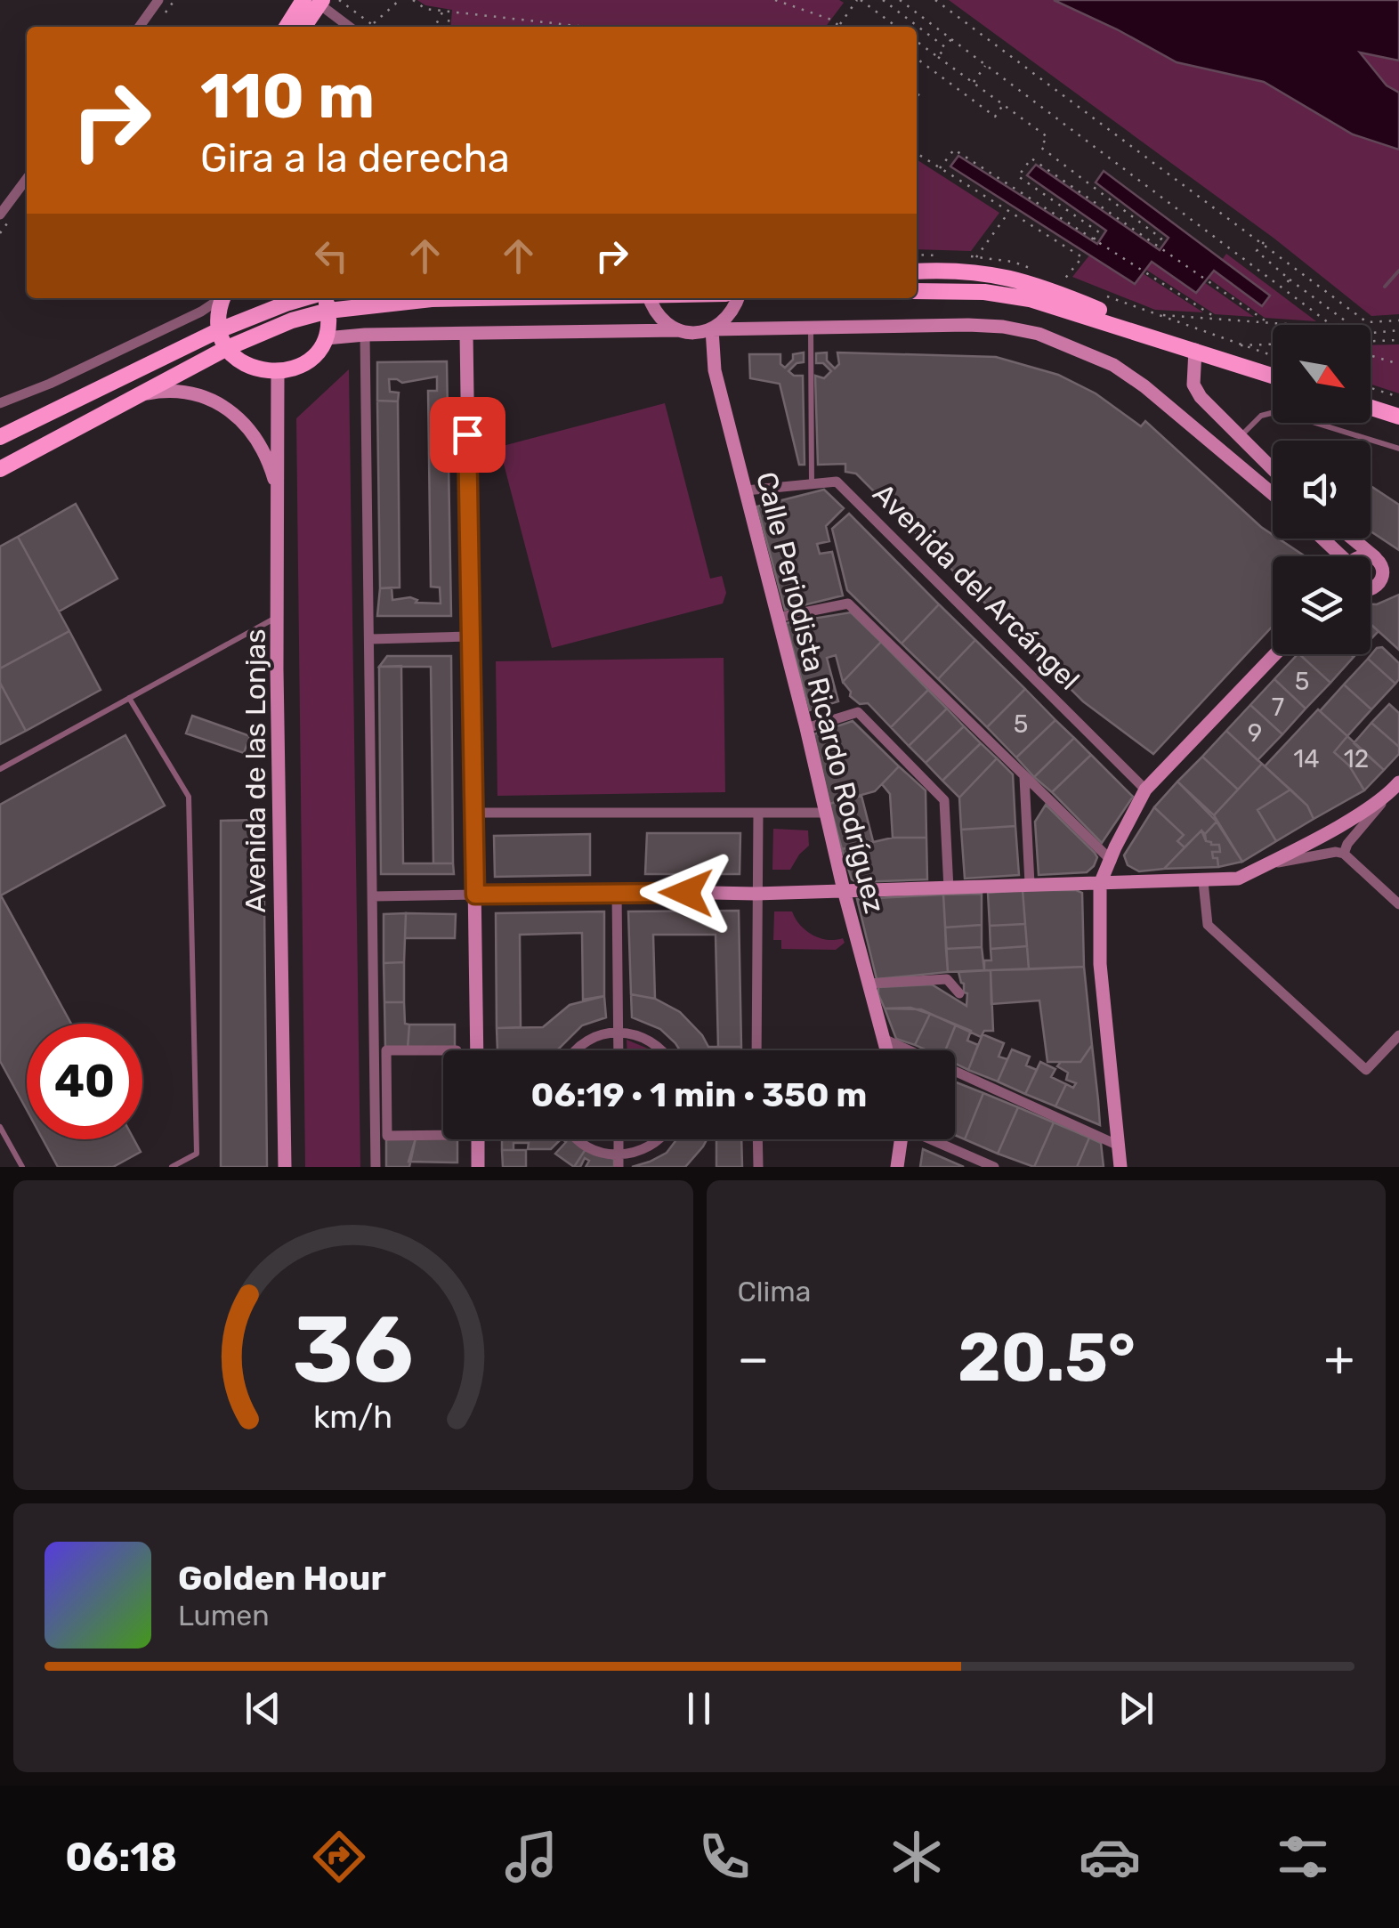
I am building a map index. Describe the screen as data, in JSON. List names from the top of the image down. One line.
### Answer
{"streets":{"street":["Avenida del Arcángel","Calle Periodista Ricardo Rodríguez","Avenida de las Lonjas"]},"crossings":[["Avenida del Arcángel","Calle Periodista Ricardo Rodríguez"]],"house_numbers":["5","7","5","9","14","12"],"north":"bottom right","page":{"turn":["110 m","Gira a la derecha"],"limit":"40","trip":"06:19 · 1 min · 350 m","tile":"Clima","heat":["−","20.5°","+"],"song":["Golden Hour","Lumen"],"tabs":"06:18","gauge":["36","km/h"]}}
